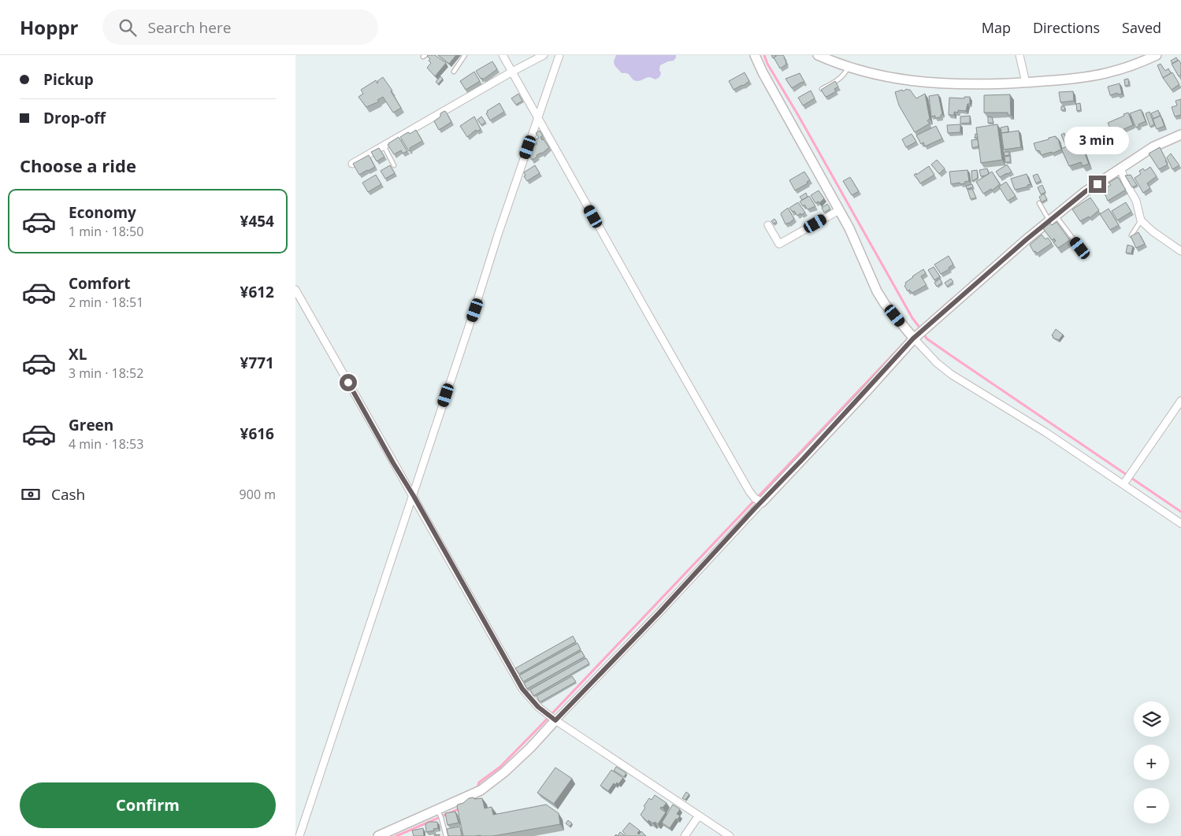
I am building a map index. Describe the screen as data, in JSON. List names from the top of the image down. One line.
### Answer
{"page":{"header":"Hoppr","search":"Search here","nav":["Map","Directions","Saved"],"banner":["Pickup","Drop-off"],"bubble":"3 min","heading":"Choose a ride","list":[{"name":"Economy","note":"1 min · 18:50","value":"¥454"},{"name":"Comfort","note":"2 min · 18:51","value":"¥612"},{"name":"XL","note":"3 min · 18:52","value":"¥771"},{"name":"Green","note":"4 min · 18:53","value":"¥616"}],"pay":["Cash","900 m"],"map_buttons":["+","−"],"buttons":"Confirm"}}
